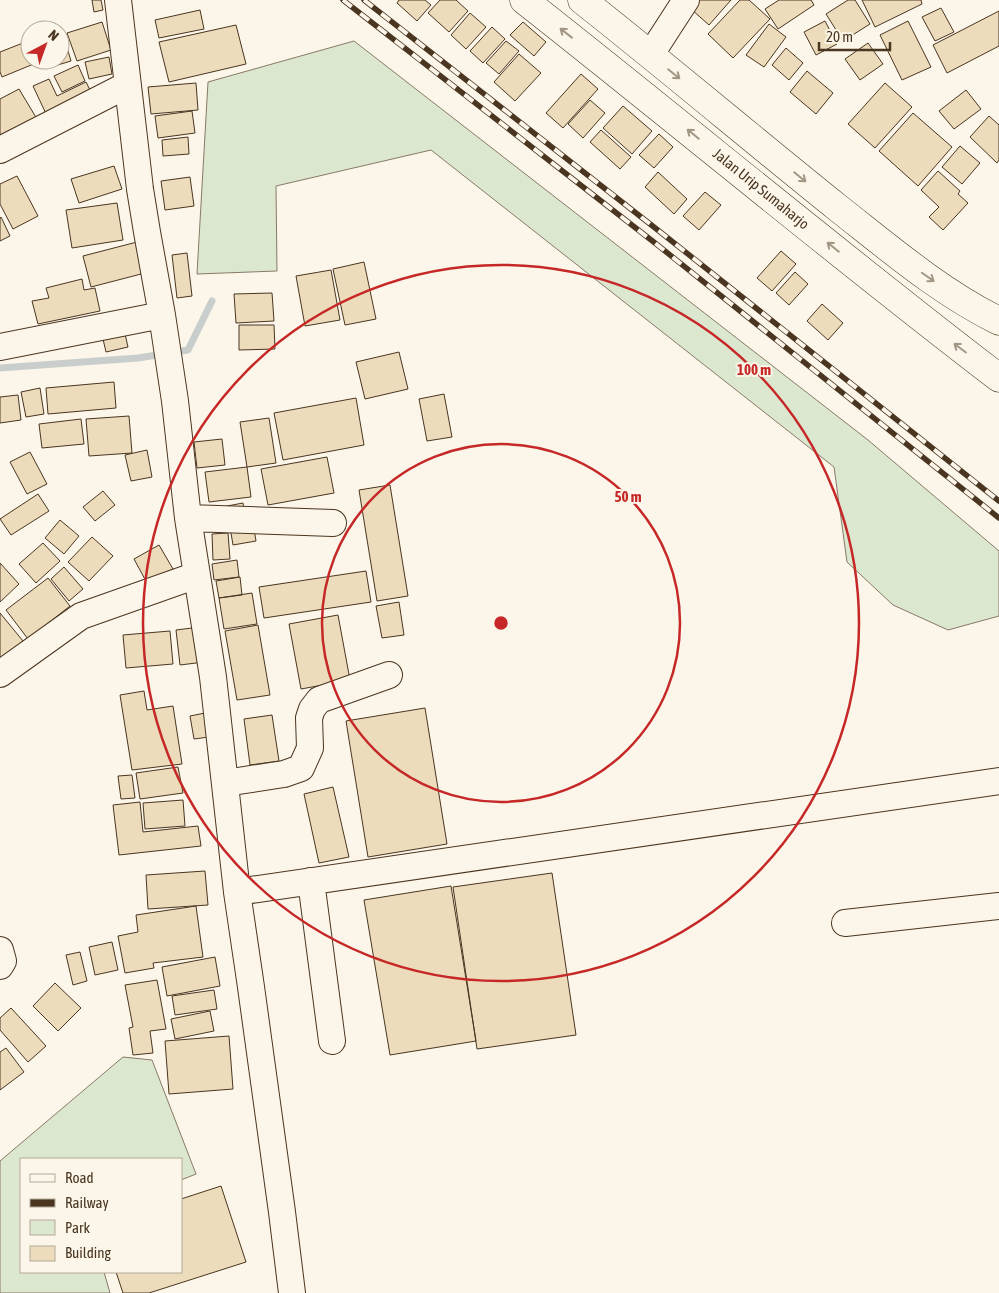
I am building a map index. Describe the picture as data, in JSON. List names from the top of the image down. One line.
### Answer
{"streets":{"highway":["Jalan Urip Sumaharjo"]},"legend":["Road","Railway","Park","Building"],"scale_bar":"20 m","north":"top right","rings":["100 m","50 m"]}
